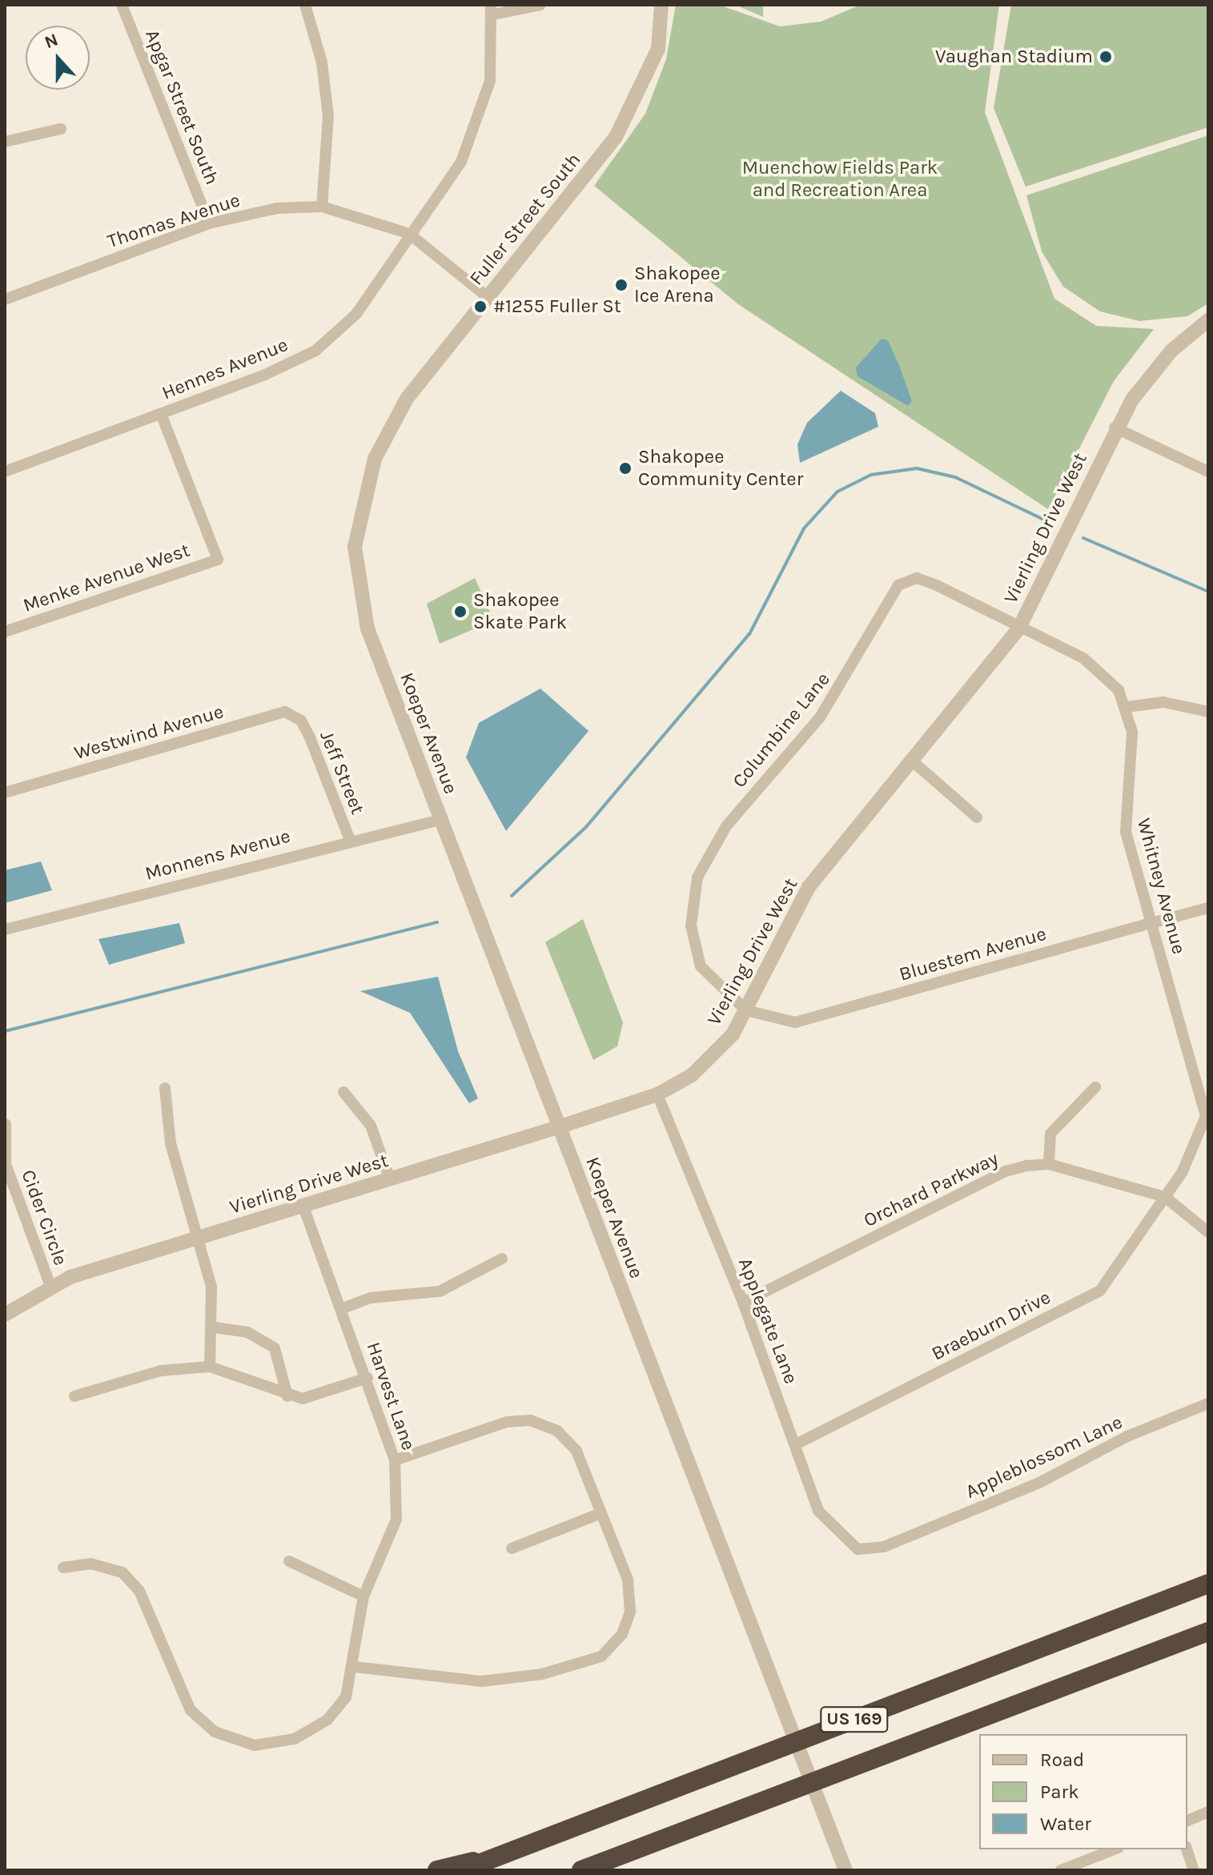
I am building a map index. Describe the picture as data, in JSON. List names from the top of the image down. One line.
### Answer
{"streets":{"highway":["US 169"],"street":["Apgar Street South","Fuller Street South","Thomas Avenue","Hennes Avenue","Vierling Drive West","Menke Avenue West","Columbine Lane","Westwind Avenue","Koeper Avenue","Jeff Street","Monnens Avenue","Whitney Avenue","Bluestem Avenue","Orchard Parkway","Cider Circle","Applegate Lane","Braeburn Drive","Harvest Lane","Appleblossom Lane"]},"crossings":[["Apgar Street South","Thomas Avenue"],["Fuller Street South","Thomas Avenue"],["Fuller Street South","Koeper Avenue"],["Thomas Avenue","Hennes Avenue"],["Hennes Avenue","Menke Avenue West"],["Vierling Drive West","Columbine Lane"],["Vierling Drive West","Koeper Avenue"],["Vierling Drive West","Whitney Avenue"],["Vierling Drive West","Bluestem Avenue"],["Vierling Drive West","Cider Circle"],["Vierling Drive West","Applegate Lane"],["Vierling Drive West","Harvest Lane"],["Columbine Lane","Whitney Avenue"],["Columbine Lane","Bluestem Avenue"],["Westwind Avenue","Jeff Street"],["Koeper Avenue","Monnens Avenue"],["Jeff Street","Monnens Avenue"],["Whitney Avenue","Bluestem Avenue"],["Whitney Avenue","Orchard Parkway"],["Whitney Avenue","Braeburn Drive"],["Orchard Parkway","Applegate Lane"],["Orchard Parkway","Braeburn Drive"],["Applegate Lane","Braeburn Drive"],["Applegate Lane","Appleblossom Lane"]],"parks":["Muenchow Fields Park and Recreation Area"],"places":["Vaughan Stadium","Shakopee Ice Arena","#1255 Fuller St","Shakopee Community Center","Shakopee Skate Park"],"legend":["Road","Park","Water"],"north":"top"}
